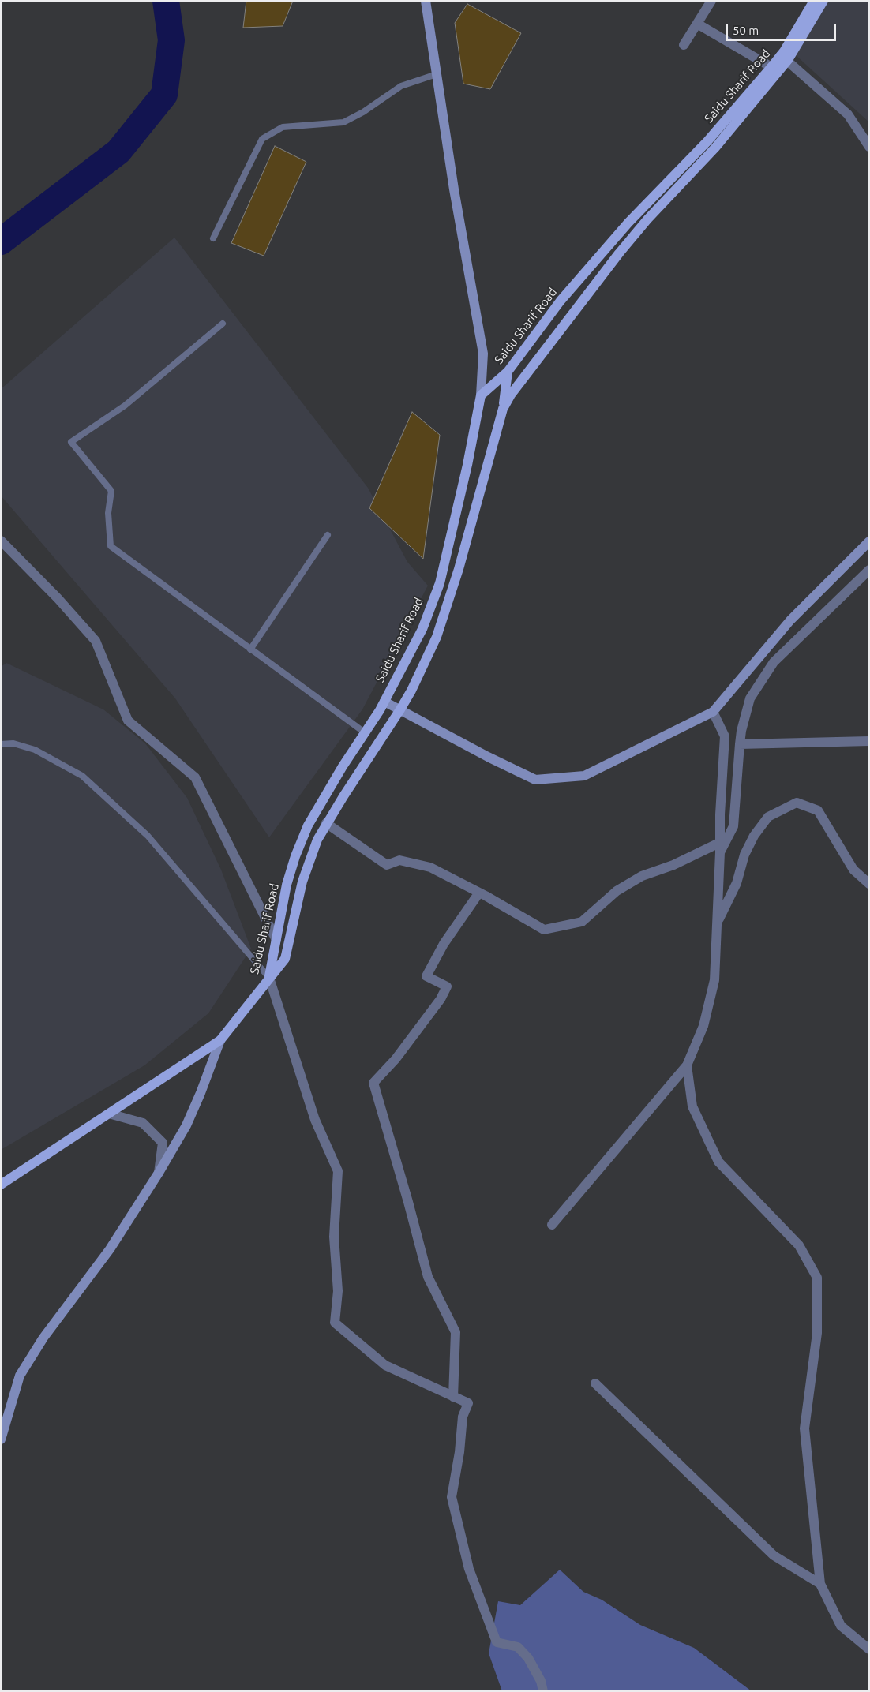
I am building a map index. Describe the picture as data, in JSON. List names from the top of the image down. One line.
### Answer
{"streets":{"main road":["Saidu Sharif Road"]},"scale_bar":"50 m"}
